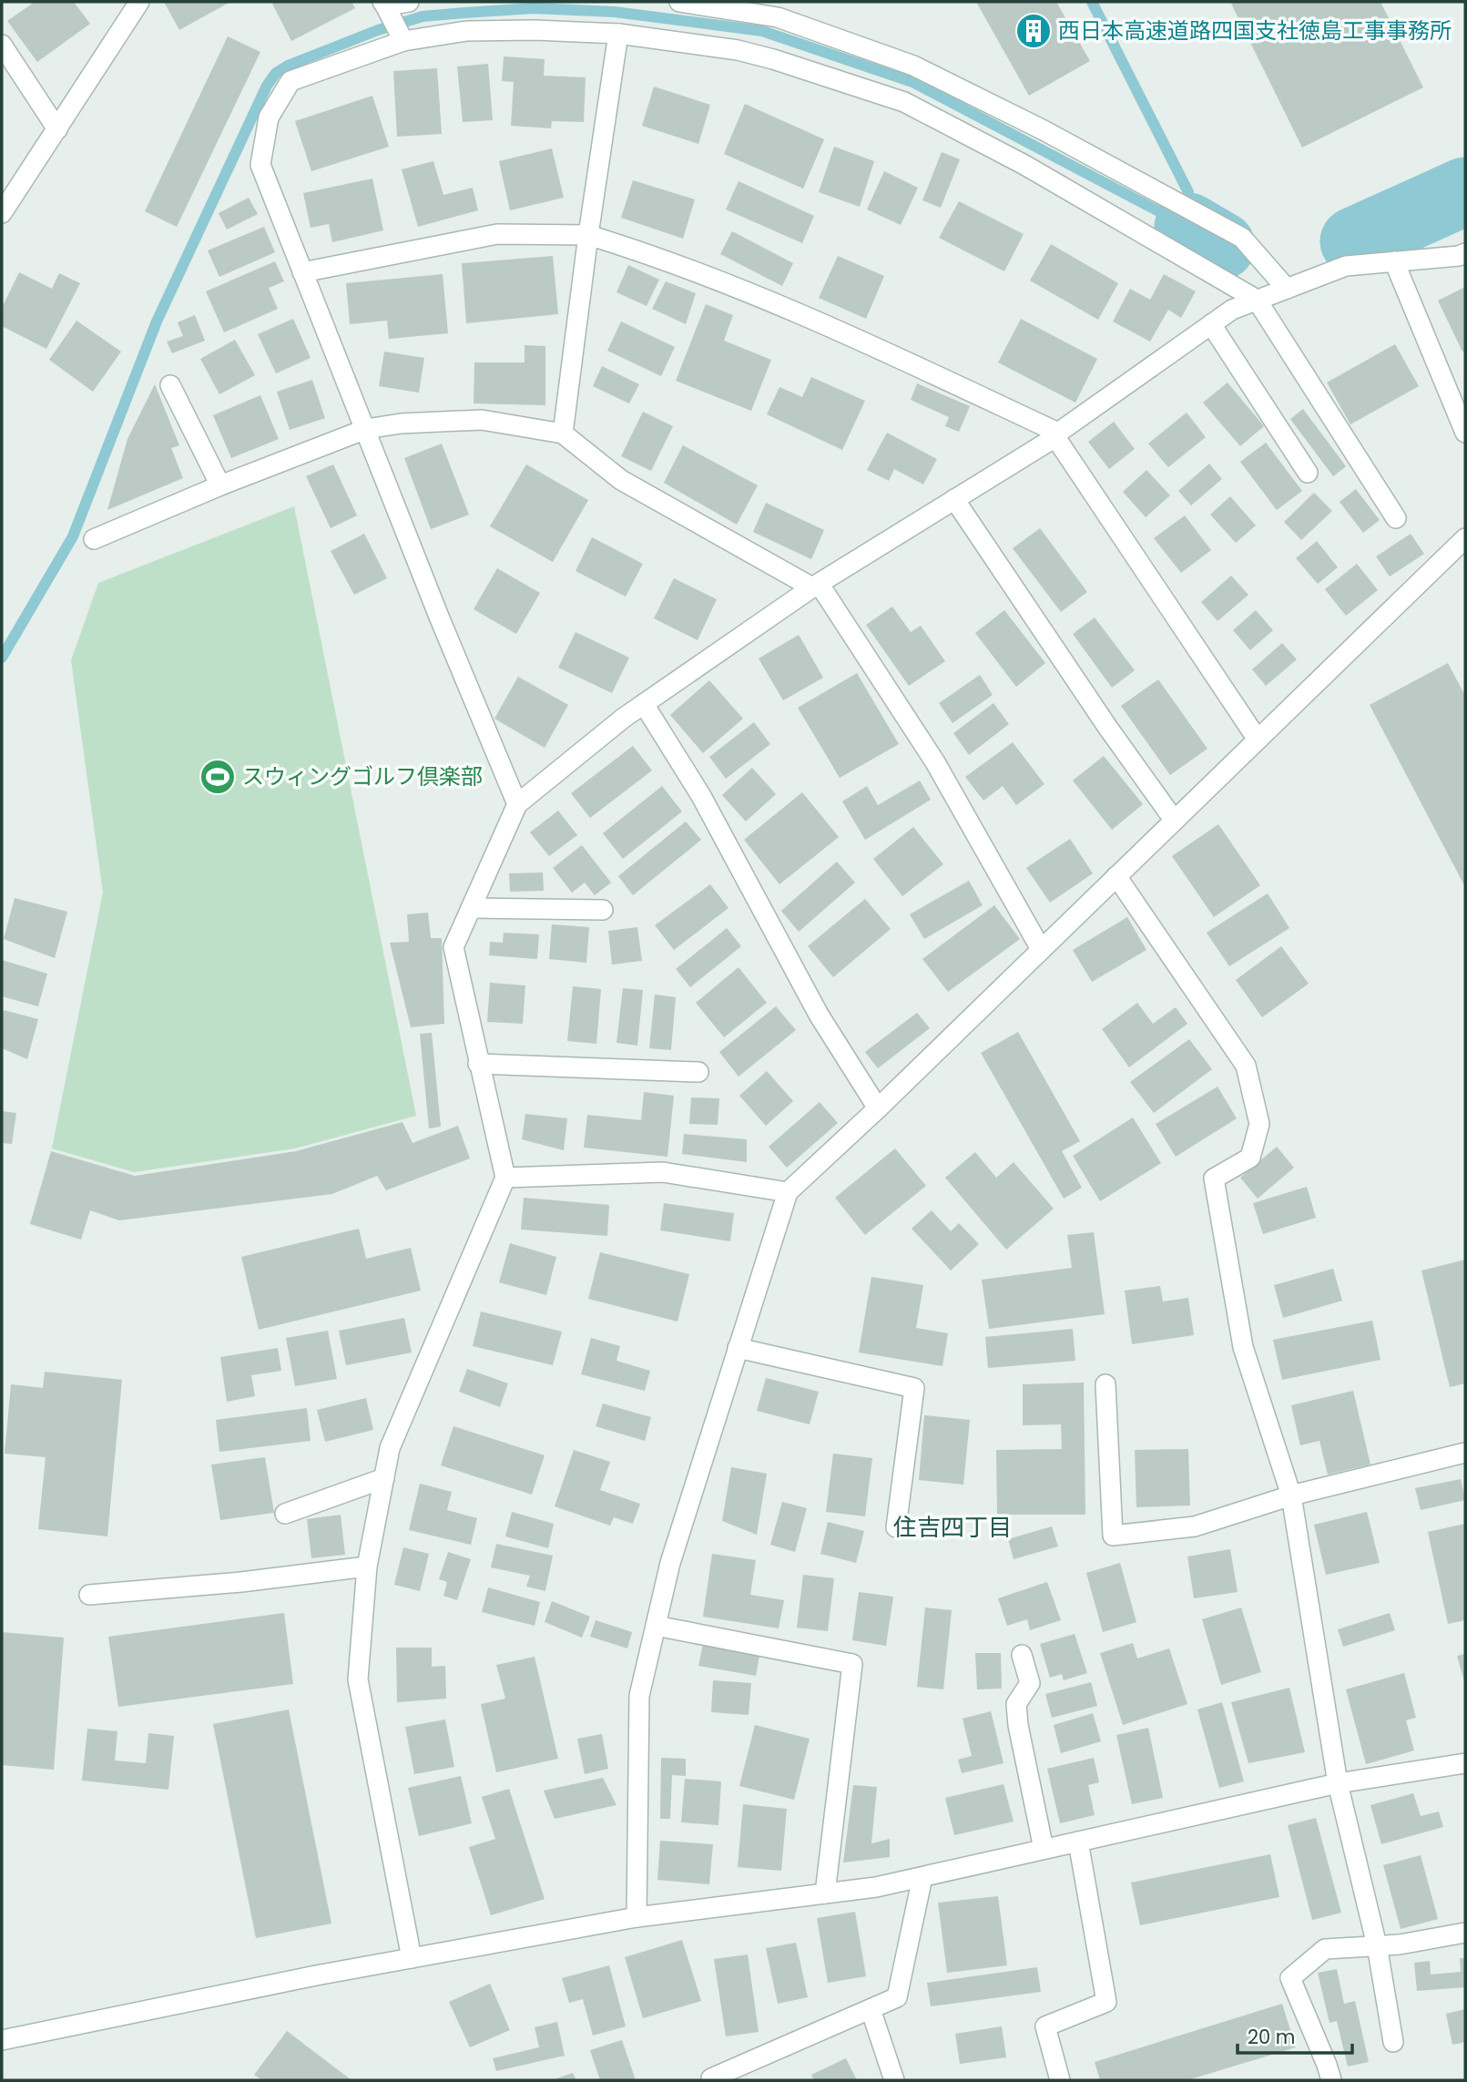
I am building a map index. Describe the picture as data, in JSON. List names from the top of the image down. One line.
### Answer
{"districts":["住吉四丁目"],"places":{"building":["西日本高速道路四国支社徳島工事事務所"],"sports":["スウィングゴルフ倶楽部"]},"scale_bar":"20 m"}
